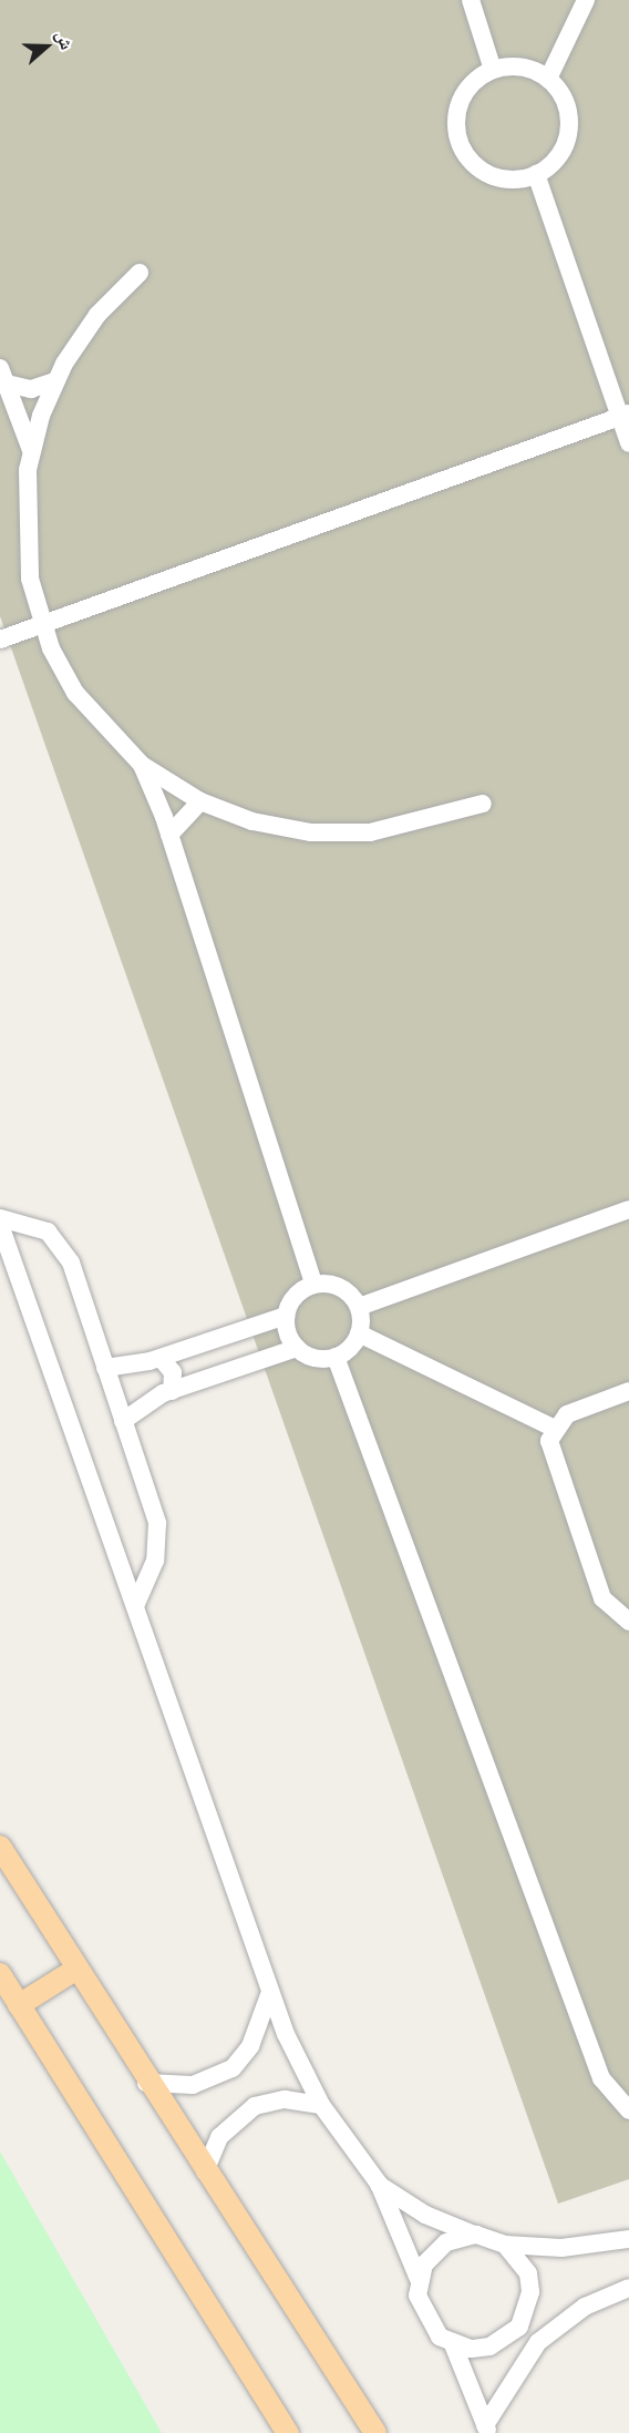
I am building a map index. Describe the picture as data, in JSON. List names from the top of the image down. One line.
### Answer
{"north":"right"}
